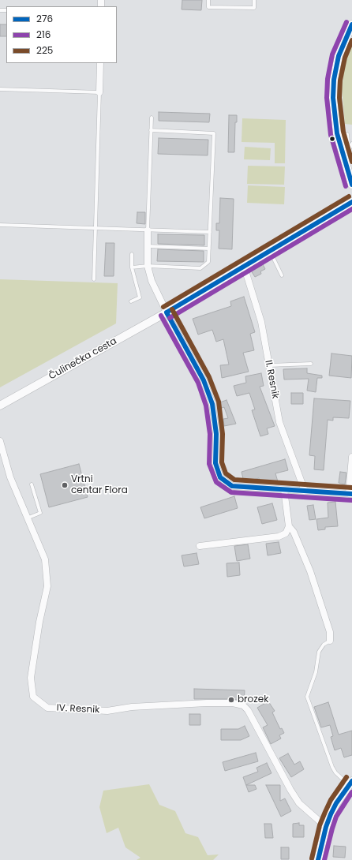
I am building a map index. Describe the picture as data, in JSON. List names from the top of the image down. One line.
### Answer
{"streets":{"street":["Čulinečka cesta","II. Resnik","IV. Resnik"]},"crossings":[["Čulinečka cesta","II. Resnik"]],"places":["Vrtni centar Flora","brozek"],"lines":["transit line 216","transit line 276","transit line 225"],"legend":["276","216","225"]}
